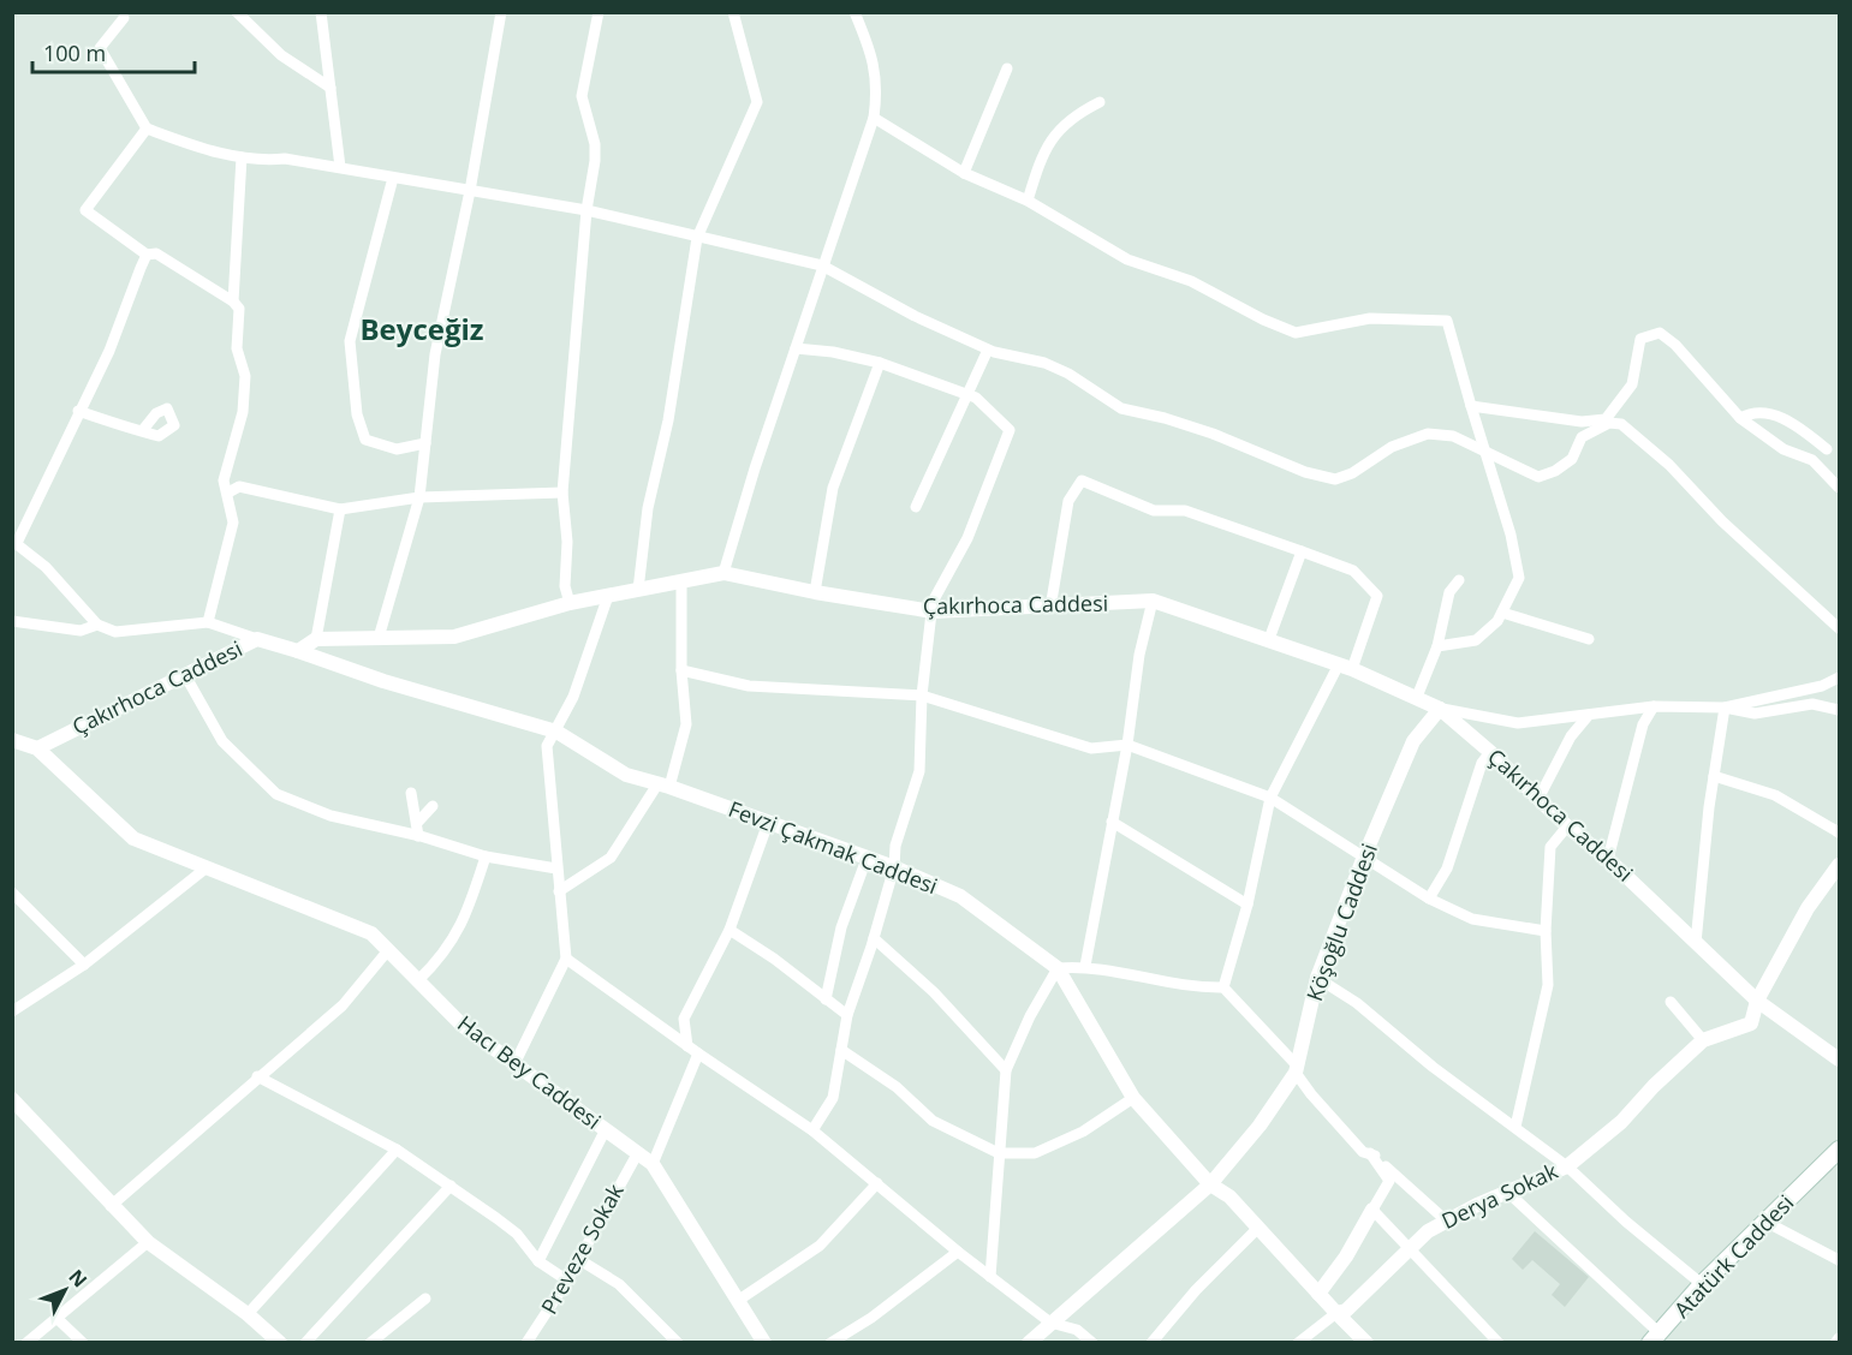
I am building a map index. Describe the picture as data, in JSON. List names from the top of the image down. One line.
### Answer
{"streets":{"main road":["Atatürk Caddesi"],"street":["Çakırhoca Caddesi","Fevzi Çakmak Caddesi","Köşoğlu Caddesi","Hacı Bey Caddesi","Derya Sokak","Preveze Sokak"]},"crossings":[["Çakırhoca Caddesi","Fevzi Çakmak Caddesi"],["Çakırhoca Caddesi","Köşoğlu Caddesi"],["Çakırhoca Caddesi","Hacı Bey Caddesi"],["Çakırhoca Caddesi","Derya Sokak"],["Fevzi Çakmak Caddesi","Köşoğlu Caddesi"],["Fevzi Çakmak Caddesi","Derya Sokak"],["Hacı Bey Caddesi","Preveze Sokak"]],"districts":["Beyceğiz"],"scale_bar":"100 m","north":"top right"}
